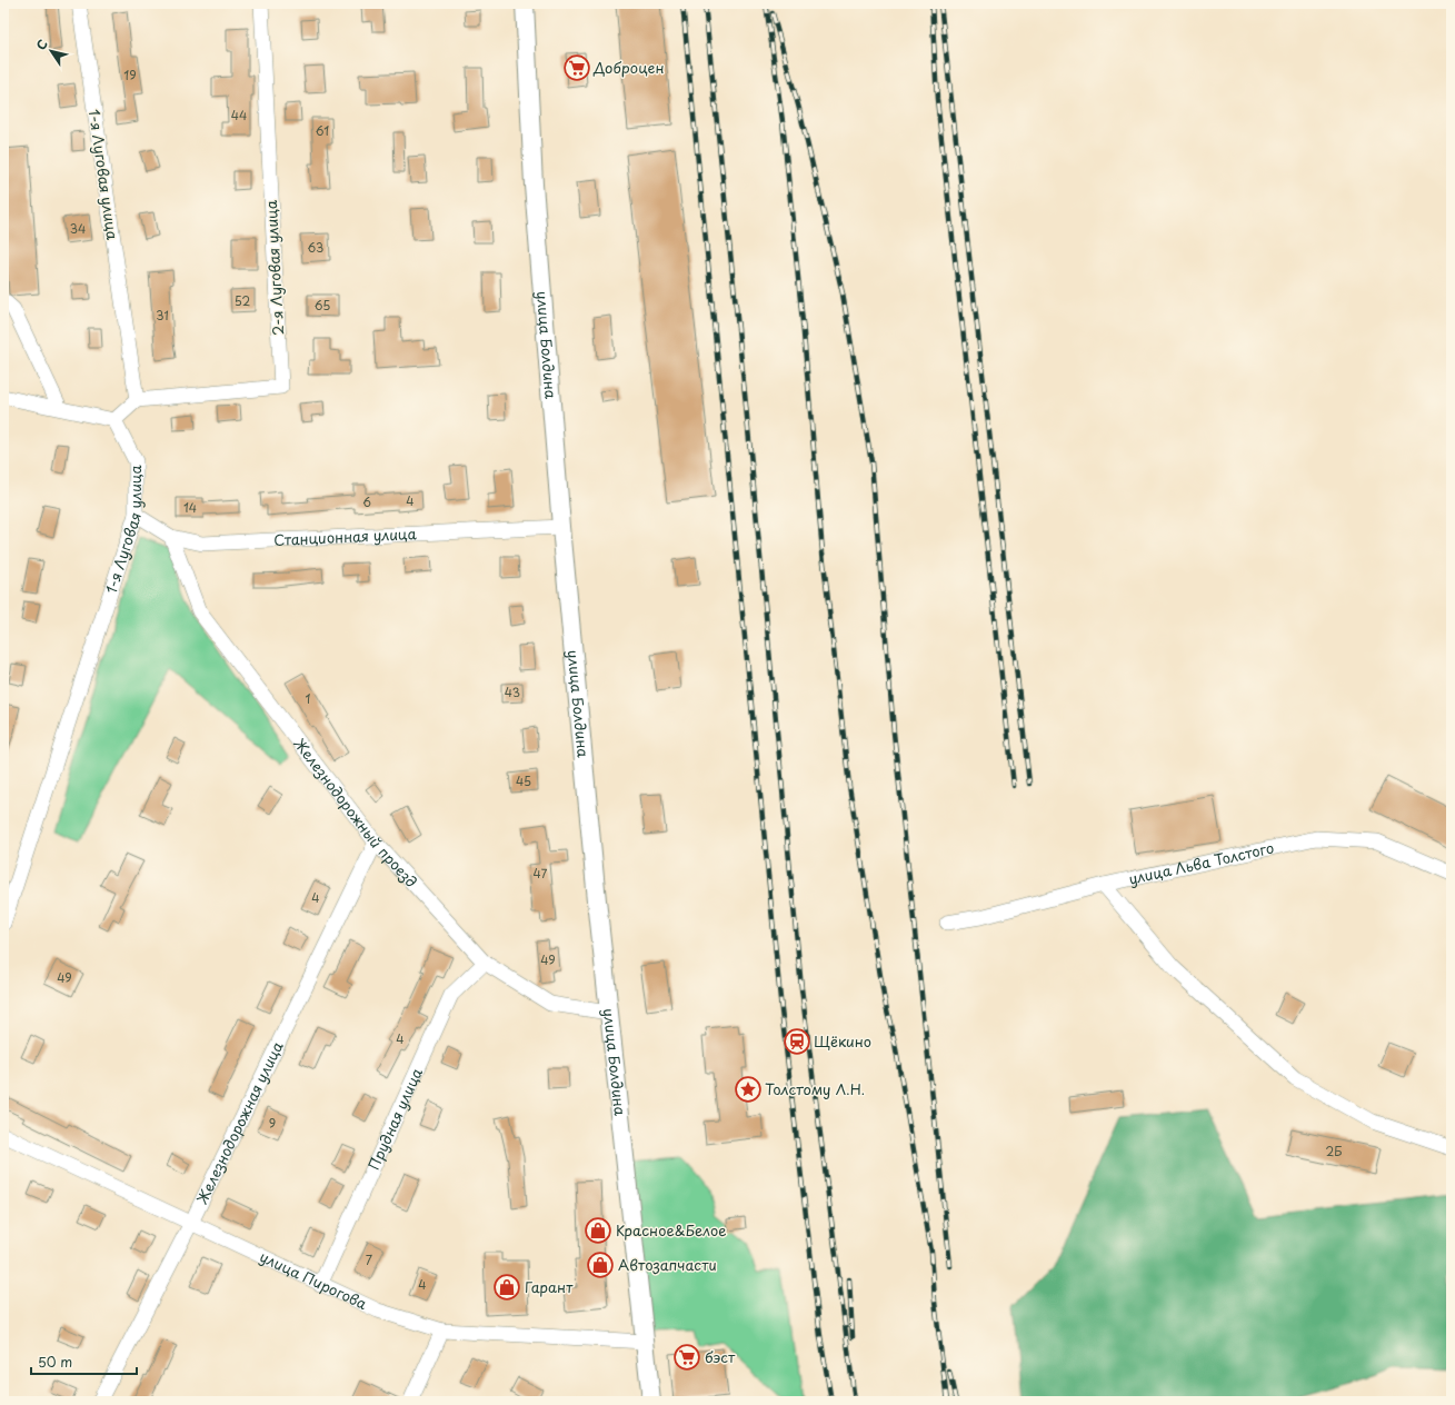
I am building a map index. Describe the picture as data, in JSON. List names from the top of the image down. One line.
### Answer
{"streets":{"main road":["улица Болдина"],"street":["1-я Луговая улица","2-я Луговая улица","Станционная улица","Железнодорожный проезд","улица Льва Толстого","Прудная улица","Железнодорожная улица","улица Пирогова"]},"crossings":[["1-я Луговая улица","2-я Луговая улица"],["1-я Луговая улица","Станционная улица"],["улица Болдина","Станционная улица"],["улица Болдина","Железнодорожный проезд"],["улица Болдина","улица Пирогова"],["Станционная улица","Железнодорожный проезд"],["Железнодорожный проезд","Прудная улица"],["Железнодорожный проезд","Железнодорожная улица"],["Прудная улица","улица Пирогова"],["Железнодорожная улица","улица Пирогова"]],"places":{"supermarket":["Доброцен","бэст"],"station":["Щёкино"],"place":["Толстому Л.Н."],"shop":["Красное&Белое","Автозапчасти","Гарант"]},"house_numbers":["19","44","61","34","63","52","65","31","4","6","14","43","1","45","47","4","49","49","4","9","2Б","7","4"],"scale_bar":"50 m","north":"top left"}
